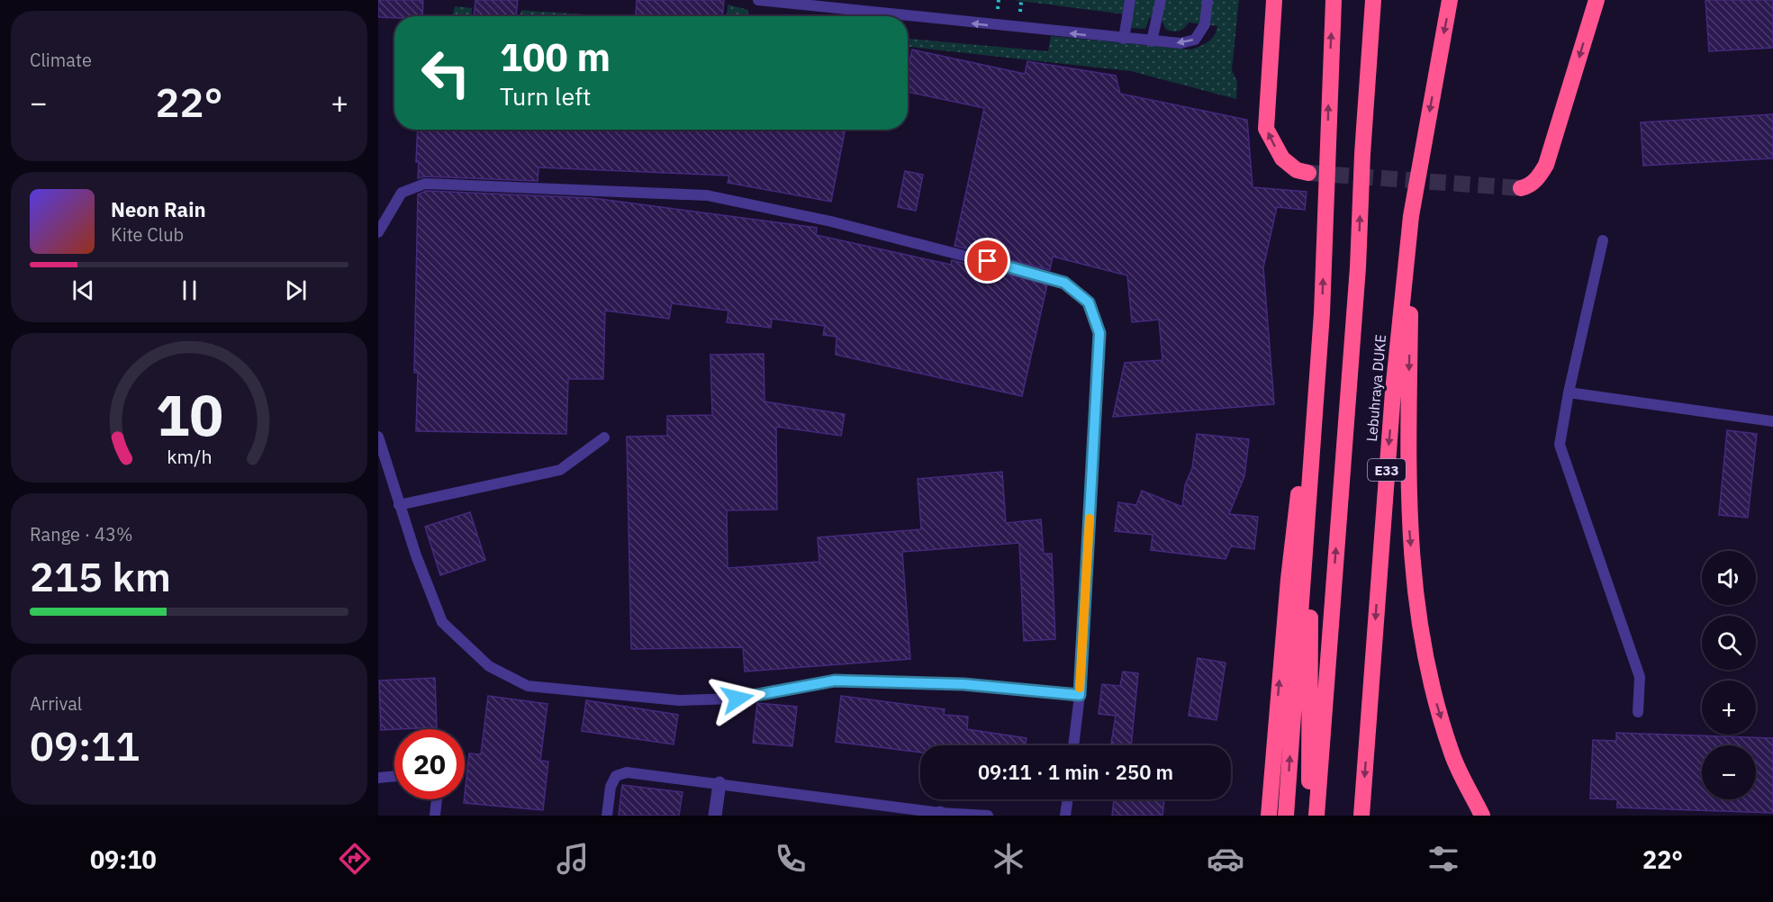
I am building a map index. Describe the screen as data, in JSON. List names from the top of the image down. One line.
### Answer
{"streets":{"highway":["Lebuhraya DUKE","E33"]},"page":{"tile":["Climate",["Range · 43%","215 km"],["Arrival","09:11"]],"turn":["100 m","Turn left"],"heat":["−","22°","+"],"song":["Neon Rain","Kite Club"],"map_buttons":["+","−"],"limit":"20","trip":"09:11 · 1 min · 250 m","tabs":["09:10","22°"],"gauge":["10","km/h"]}}
